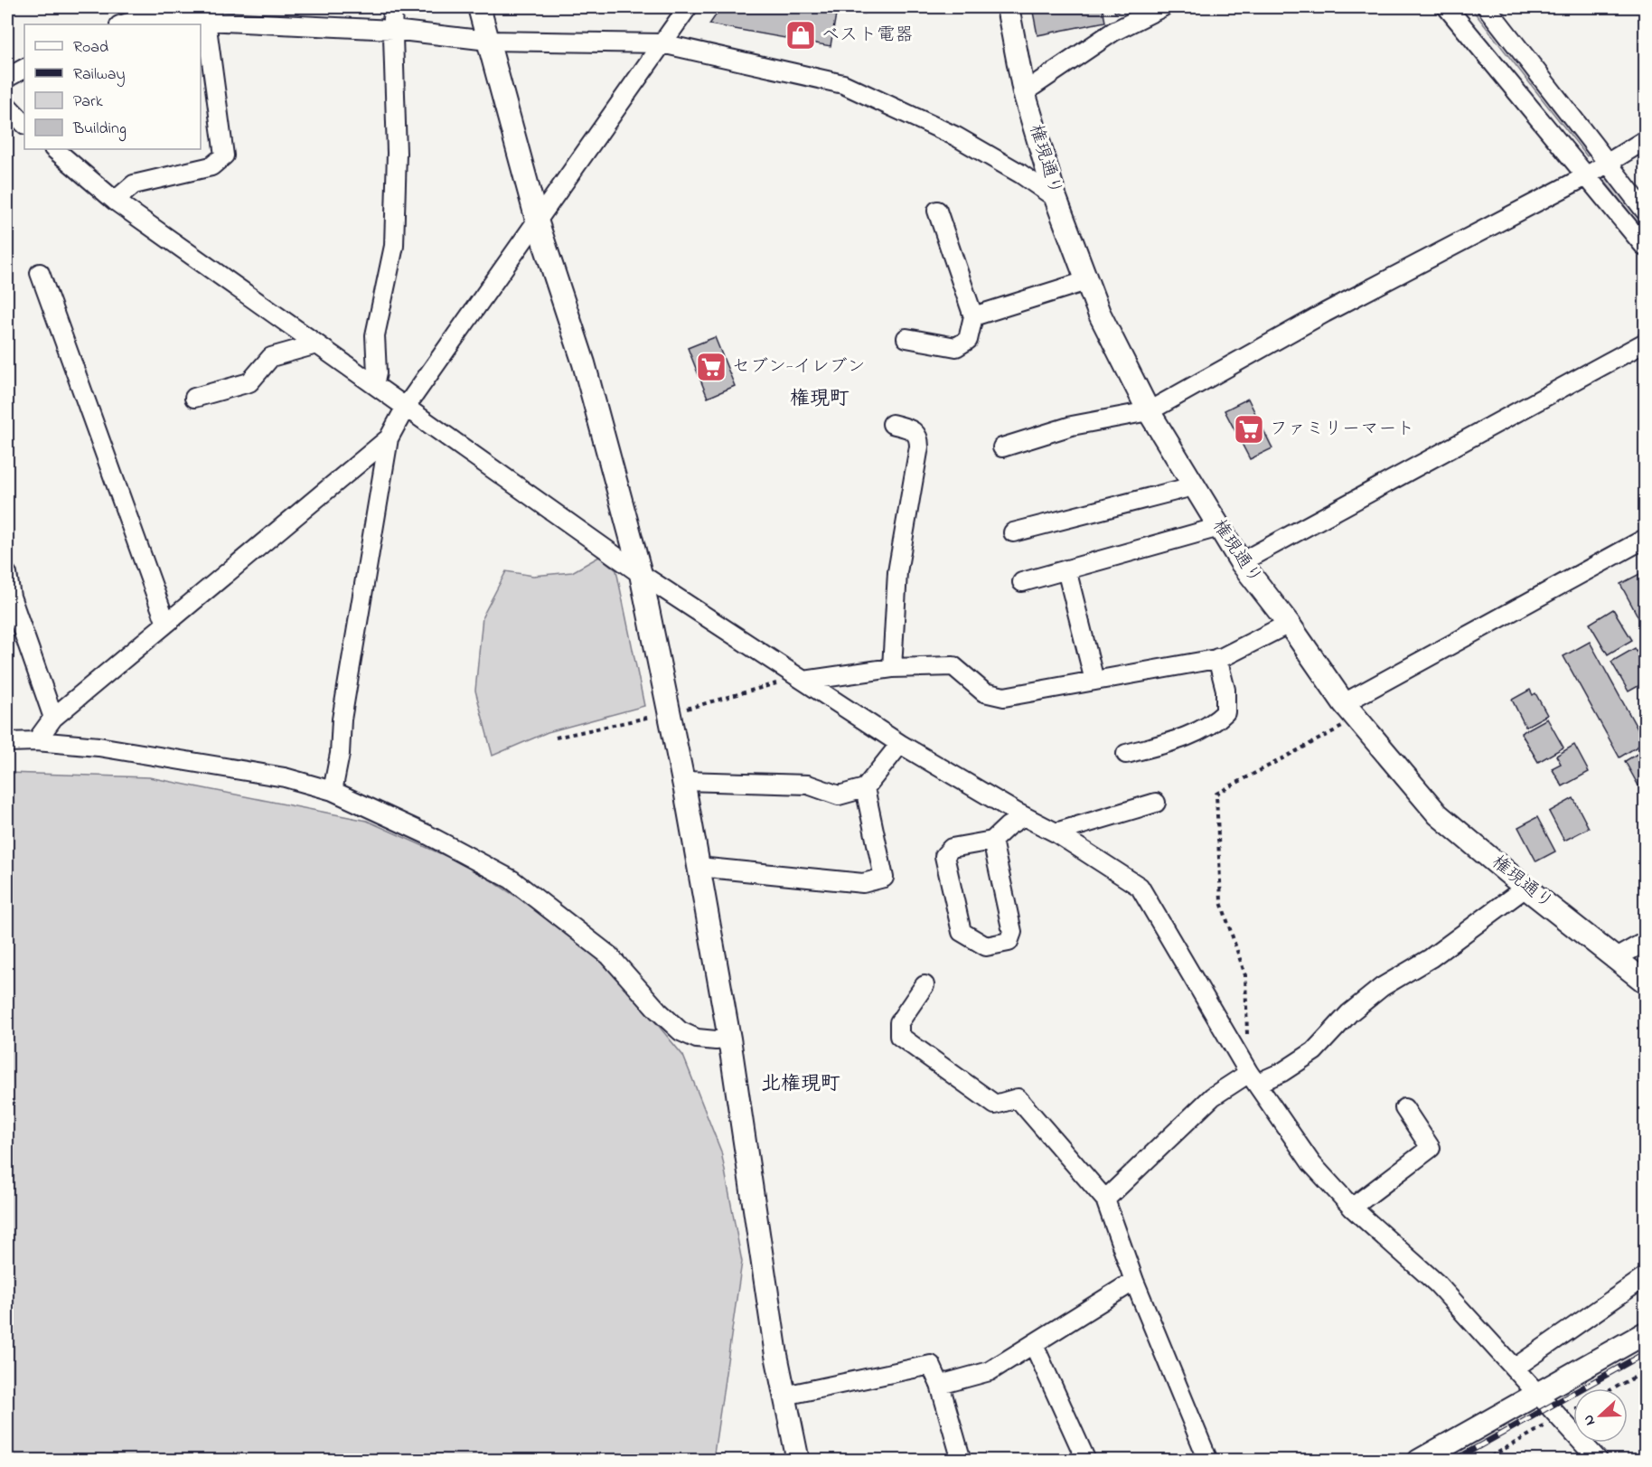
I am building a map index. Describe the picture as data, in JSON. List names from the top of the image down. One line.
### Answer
{"streets":{"street":["権現通り"]},"districts":["権現町","北権現町"],"places":{"shop":["ベスト電器"],"supermarket":["セブン-イレブン","ファミリーマート"]},"legend":["Road","Railway","Park","Building"],"north":"left"}
